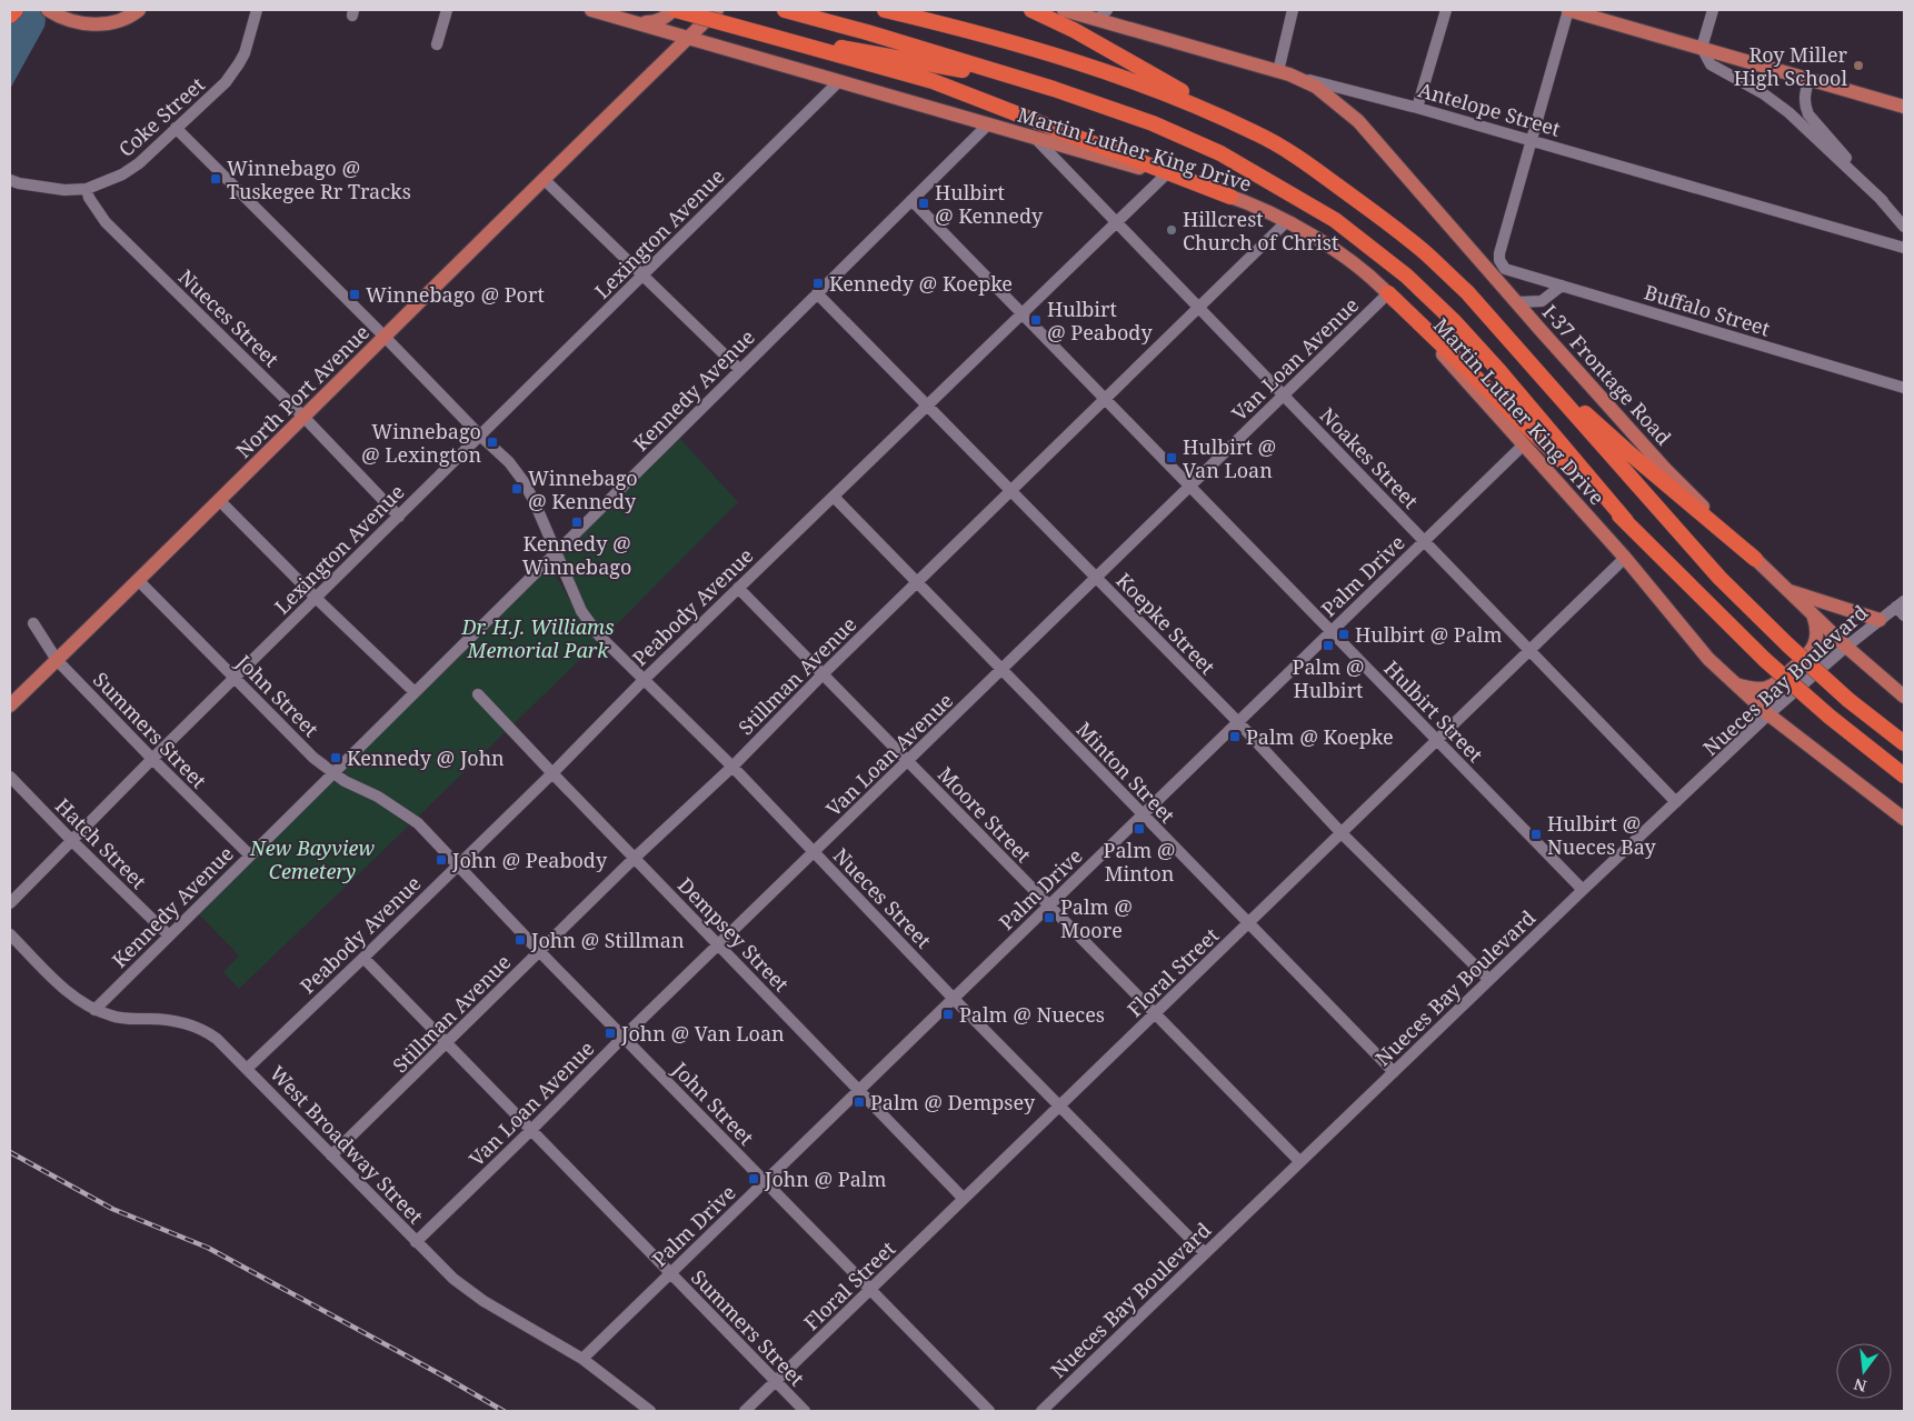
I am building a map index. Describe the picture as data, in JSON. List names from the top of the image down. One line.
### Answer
{"streets":{"main road":["Antelope Street","Martin Luther King Drive","I-37 Frontage Road","North Port Avenue"],"street":["Coke Street","Lexington Avenue","Buffalo Street","Nueces Street","Van Loan Avenue","Kennedy Avenue","Noakes Street","Palm Drive","Peabody Avenue","Koepke Street","Stillman Avenue","Nueces Bay Boulevard","John Street","Hulbirt Street","Summers Street","Minton Street","Moore Street","Hatch Street","Dempsey Street","Floral Street","West Broadway Street"]},"crossings":[["Antelope Street","Buffalo Street"],["Antelope Street","I-37 Frontage Road"],["Coke Street","Nueces Street"],["Martin Luther King Drive","Lexington Avenue"],["Martin Luther King Drive","Van Loan Avenue"],["Martin Luther King Drive","Kennedy Avenue"],["Martin Luther King Drive","North Port Avenue"],["Martin Luther King Drive","Noakes Street"],["Martin Luther King Drive","Palm Drive"],["Martin Luther King Drive","Peabody Avenue"],["Martin Luther King Drive","Stillman Avenue"],["Martin Luther King Drive","Nueces Bay Boulevard"],["Martin Luther King Drive","Floral Street"],["Lexington Avenue","Nueces Street"],["Lexington Avenue","John Street"],["Lexington Avenue","Summers Street"],["Lexington Avenue","Hatch Street"],["Nueces Street","Van Loan Avenue"],["Nueces Street","Kennedy Avenue"],["Nueces Street","North Port Avenue"],["Nueces Street","Palm Drive"],["Nueces Street","Peabody Avenue"],["Nueces Street","Stillman Avenue"],["Nueces Street","Nueces Bay Boulevard"],["Nueces Street","Floral Street"],["Van Loan Avenue","Noakes Street"],["Van Loan Avenue","Koepke Street"],["Van Loan Avenue","John Street"],["Van Loan Avenue","Hulbirt Street"],["Van Loan Avenue","Summers Street"],["Van Loan Avenue","Minton Street"],["Van Loan Avenue","Moore Street"],["Van Loan Avenue","Dempsey Street"],["Van Loan Avenue","West Broadway Street"],["I-37 Frontage Road","Nueces Bay Boulevard"],["Kennedy Avenue","Koepke Street"],["Kennedy Avenue","John Street"],["Kennedy Avenue","Hulbirt Street"],["Kennedy Avenue","Summers Street"],["Kennedy Avenue","Hatch Street"],["Kennedy Avenue","West Broadway Street"],["North Port Avenue","John Street"],["North Port Avenue","Summers Street"],["Noakes Street","Palm Drive"],["Noakes Street","Peabody Avenue"],["Noakes Street","Stillman Avenue"],["Noakes Street","Nueces Bay Boulevard"],["Noakes Street","Floral Street"],["Palm Drive","Koepke Street"],["Palm Drive","John Street"],["Palm Drive","Hulbirt Street"],["Palm Drive","Summers Street"],["Palm Drive","Minton Street"],["Palm Drive","Moore Street"],["Palm Drive","Dempsey Street"],["Palm Drive","West Broadway Street"],["Peabody Avenue","Koepke Street"],["Peabody Avenue","John Street"],["Peabody Avenue","Hulbirt Street"],["Peabody Avenue","Summers Street"],["Peabody Avenue","Minton Street"],["Peabody Avenue","Moore Street"],["Peabody Avenue","Dempsey Street"],["Peabody Avenue","West Broadway Street"],["Koepke Street","Stillman Avenue"],["Koepke Street","Nueces Bay Boulevard"],["Koepke Street","Floral Street"],["Stillman Avenue","John Street"],["Stillman Avenue","Hulbirt Street"],["Stillman Avenue","Summers Street"],["Stillman Avenue","Minton Street"],["Stillman Avenue","Moore Street"],["Stillman Avenue","Dempsey Street"],["Stillman Avenue","West Broadway Street"],["Nueces Bay Boulevard","Hulbirt Street"],["Nueces Bay Boulevard","Minton Street"],["Nueces Bay Boulevard","Moore Street"],["John Street","Floral Street"],["Hulbirt Street","Floral Street"],["Summers Street","Floral Street"],["Minton Street","Floral Street"],["Moore Street","Floral Street"],["Dempsey Street","Floral Street"]],"parks":["Dr. H.J. Williams Memorial Park","New Bayview Cemetery"],"places":{"other":["Roy Miller High School","Hillcrest Church of Christ"],"transit":["Winnebago @ Tuskegee Rr Tracks","Hulbirt @ Kennedy","Kennedy @ Koepke","Winnebago @ Port","Hulbirt @ Peabody","Winnebago @ Lexington","Hulbirt @ Van Loan","Winnebago @ Kennedy","Kennedy @ Winnebago","Hulbirt @ Palm","Palm @ Hulbirt","Palm @ Koepke","Kennedy @ John","Palm @ Minton","Hulbirt @ Nueces Bay","John @ Peabody","Palm @ Moore","John @ Stillman","Palm @ Nueces","John @ Van Loan","Palm @ Dempsey","John @ Palm"]},"north":"bottom"}
